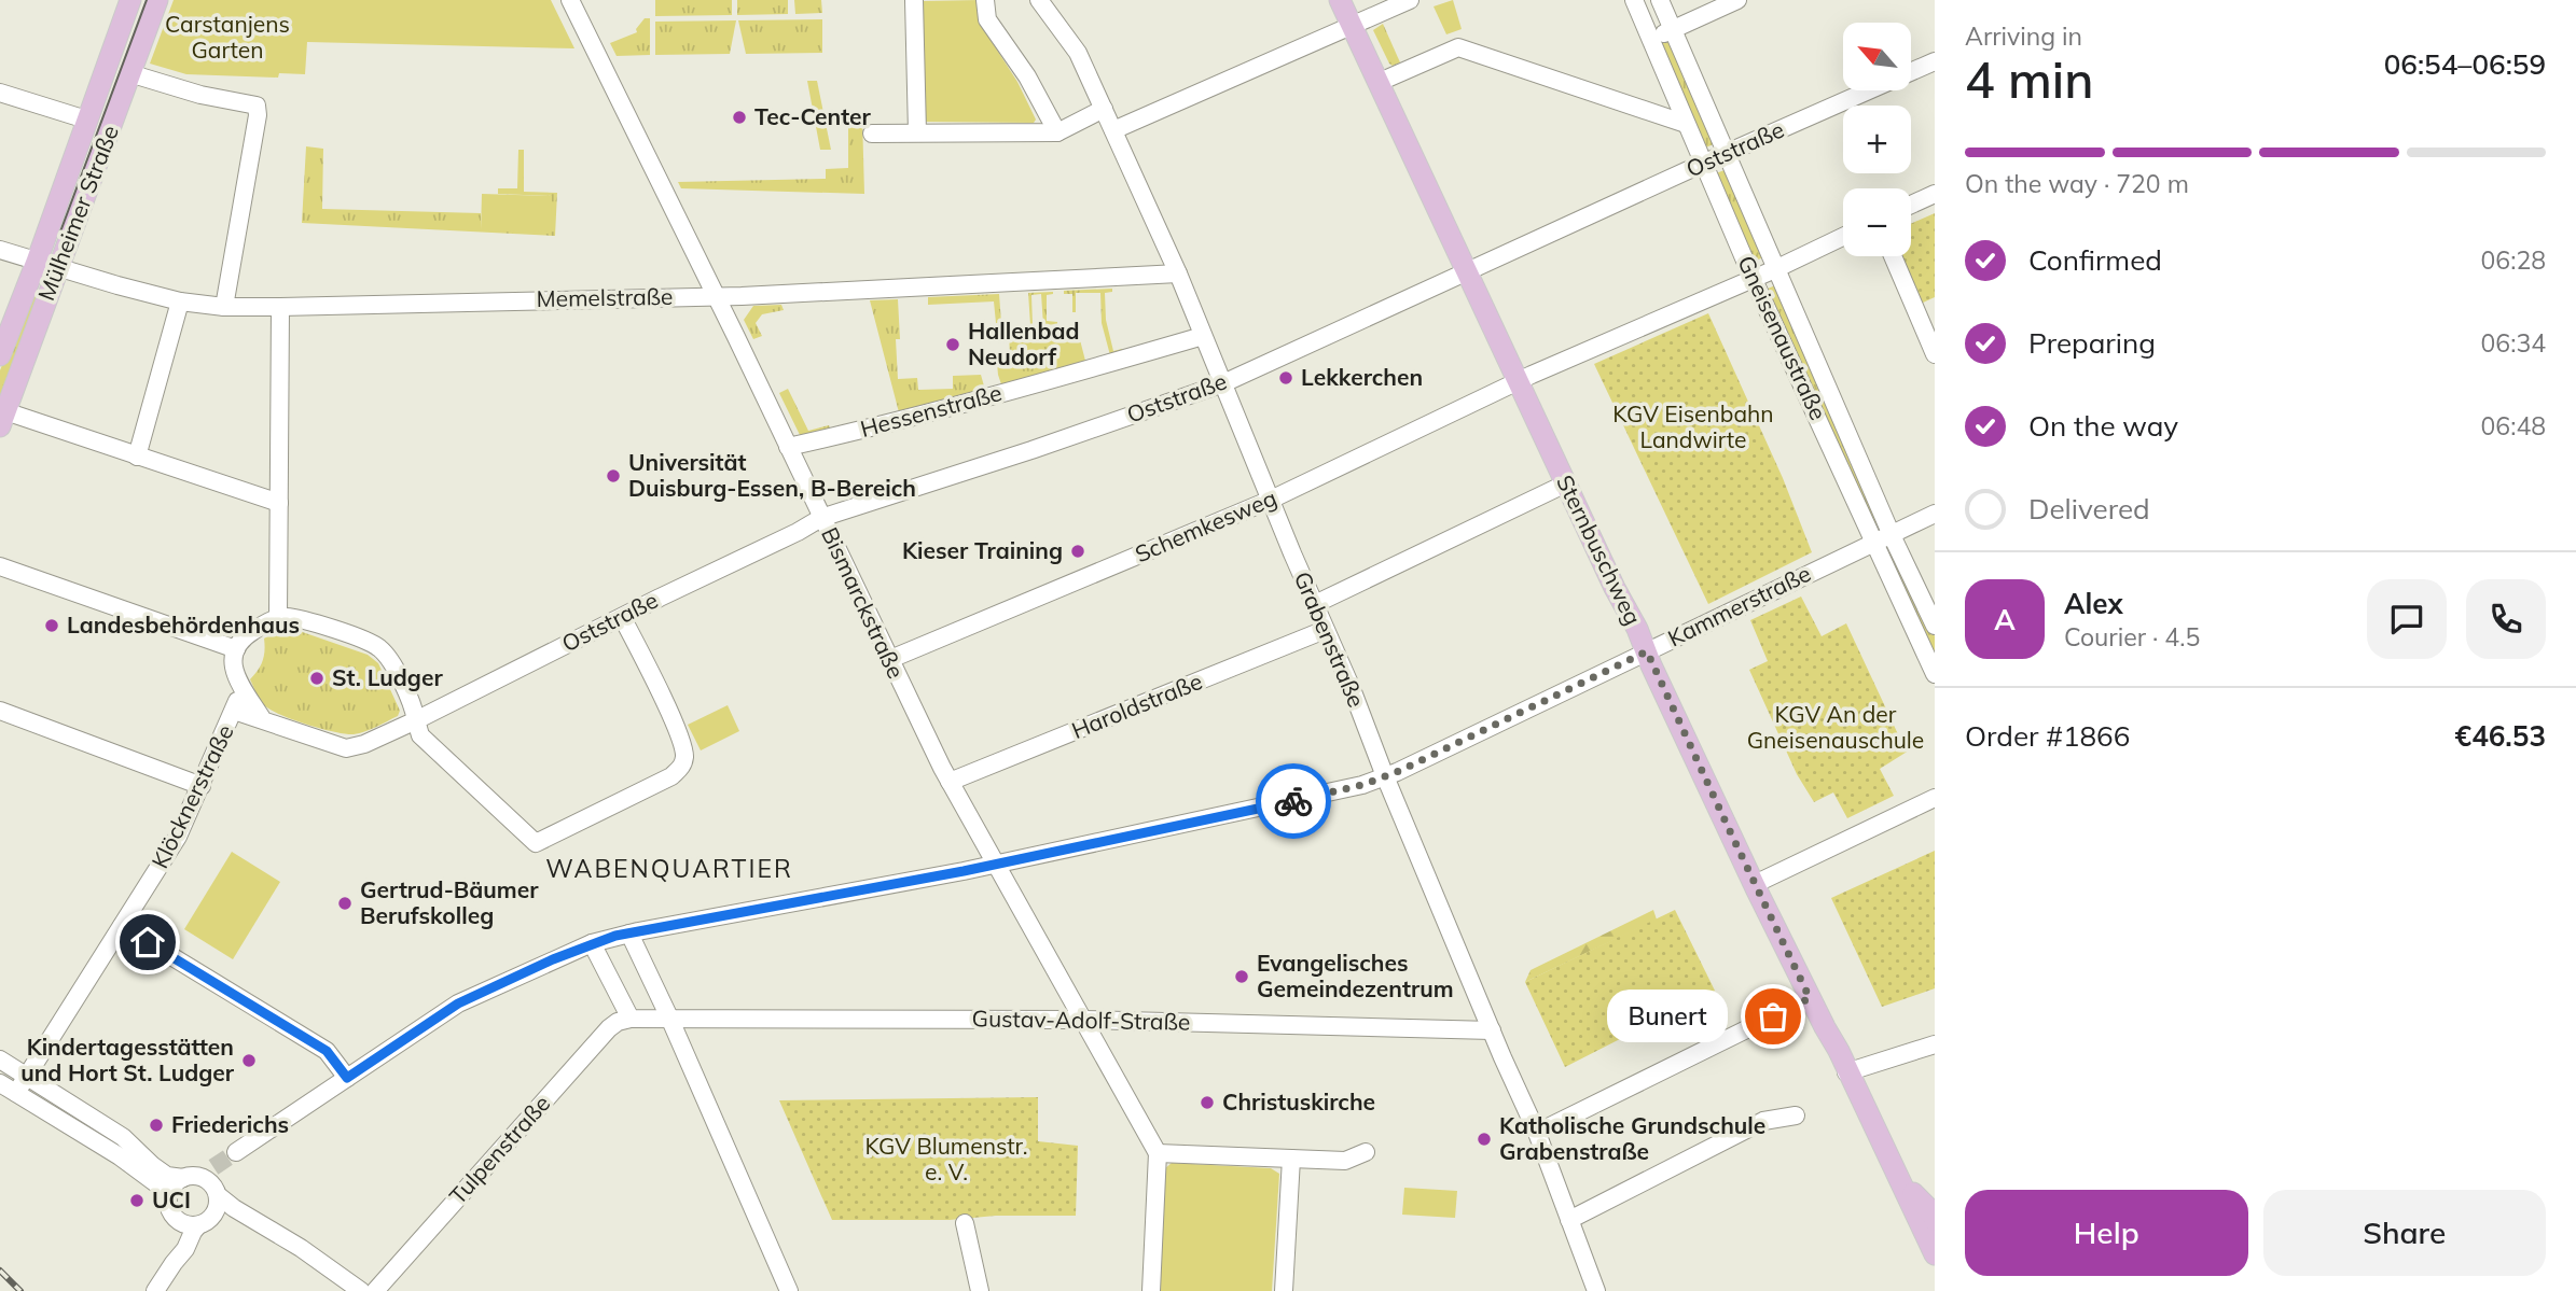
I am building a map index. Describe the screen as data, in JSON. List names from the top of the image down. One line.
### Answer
{"streets":{"main road":["Mülheimer Straße","Sternbuschweg"],"street":["Oststraße","Memelstraße","Gneisenaustraße","Hessenstraße","Schemkesweg","Bismarckstraße","Kammerstraße","Grabenstraße","Haroldstraße","Klöcknerstraße","Gustav-Adolf-Straße","Tulpenstraße"]},"crossings":[["Oststraße","Gneisenaustraße"],["Oststraße","Sternbuschweg"],["Oststraße","Bismarckstraße"],["Oststraße","Grabenstraße"],["Oststraße","Klöcknerstraße"],["Mülheimer Straße","Memelstraße"],["Memelstraße","Bismarckstraße"],["Memelstraße","Grabenstraße"],["Gneisenaustraße","Schemkesweg"],["Gneisenaustraße","Kammerstraße"],["Hessenstraße","Bismarckstraße"],["Hessenstraße","Grabenstraße"],["Schemkesweg","Sternbuschweg"],["Schemkesweg","Bismarckstraße"],["Schemkesweg","Grabenstraße"],["Sternbuschweg","Kammerstraße"],["Bismarckstraße","Kammerstraße"],["Bismarckstraße","Haroldstraße"],["Bismarckstraße","Gustav-Adolf-Straße"],["Kammerstraße","Grabenstraße"],["Grabenstraße","Haroldstraße"],["Grabenstraße","Gustav-Adolf-Straße"],["Gustav-Adolf-Straße","Tulpenstraße"]],"districts":["WABENQUARTIER"],"parks":["Carstanjens Garten","KGV Eisenbahn Landwirte","KGV An der Gneisenauschule","KGV Blumenstr. e. V."],"places":["Tec-Center","Hallenbad Neudorf","Lekkerchen","Universität Duisburg-Essen, B-Bereich","Kieser Training","Landesbehördenhaus","St. Ludger","Gertrud-Bäumer Berufskolleg","Evangelisches Gemeindezentrum","Bunert","Kindertagesstätten und Hort St. Ludger","Christuskirche","Friederichs","Katholische Grundschule Grabenstraße","UCI"],"north":"top left","page":{"heading":["4 min","Arriving in","06:54–06:59"],"panel":["Alex","Courier · 4.5","Order #1866","€46.53"],"map_buttons":["+","−"],"bar":"On the way · 720 m","list":[["Confirmed","06:28"],["Preparing","06:34"],["On the way","06:48"],"Delivered"],"round":"A","bubble":"Bunert","buttons":["Help","Share"]}}
